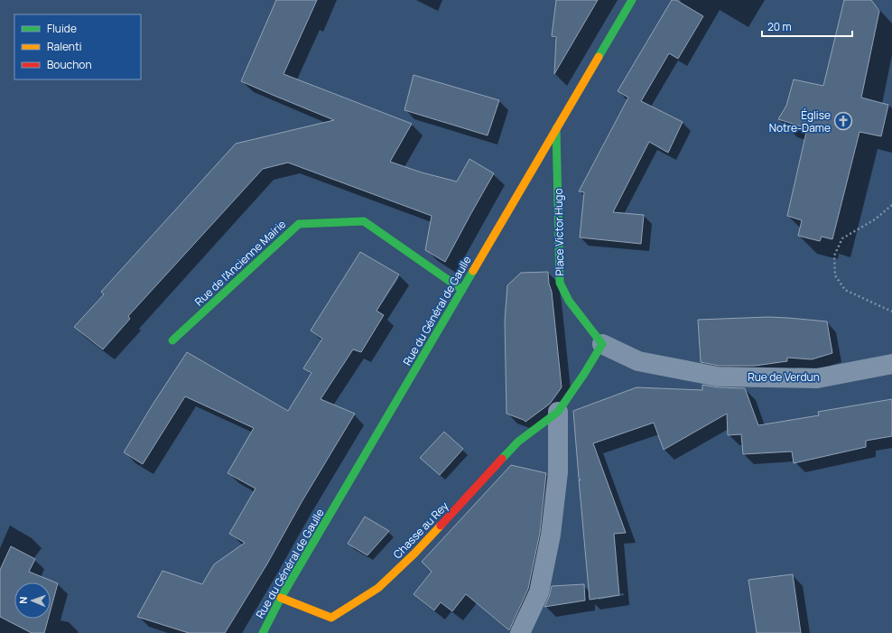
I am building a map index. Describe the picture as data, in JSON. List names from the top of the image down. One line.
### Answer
{"streets":{"street":["Place Victor Hugo","Rue de l'Ancienne Mairie","Rue du Général de Gaulle","Rue de Verdun","Chasse au Rey"]},"crossings":[["Place Victor Hugo","Rue du Général de Gaulle"],["Place Victor Hugo","Rue de Verdun"],["Rue de l'Ancienne Mairie","Rue du Général de Gaulle"],["Rue du Général de Gaulle","Chasse au Rey"]],"places":{"church":["Église Notre-Dame"]},"legend":["Fluide","Ralenti","Bouchon"],"scale_bar":"20 m","north":"left"}
